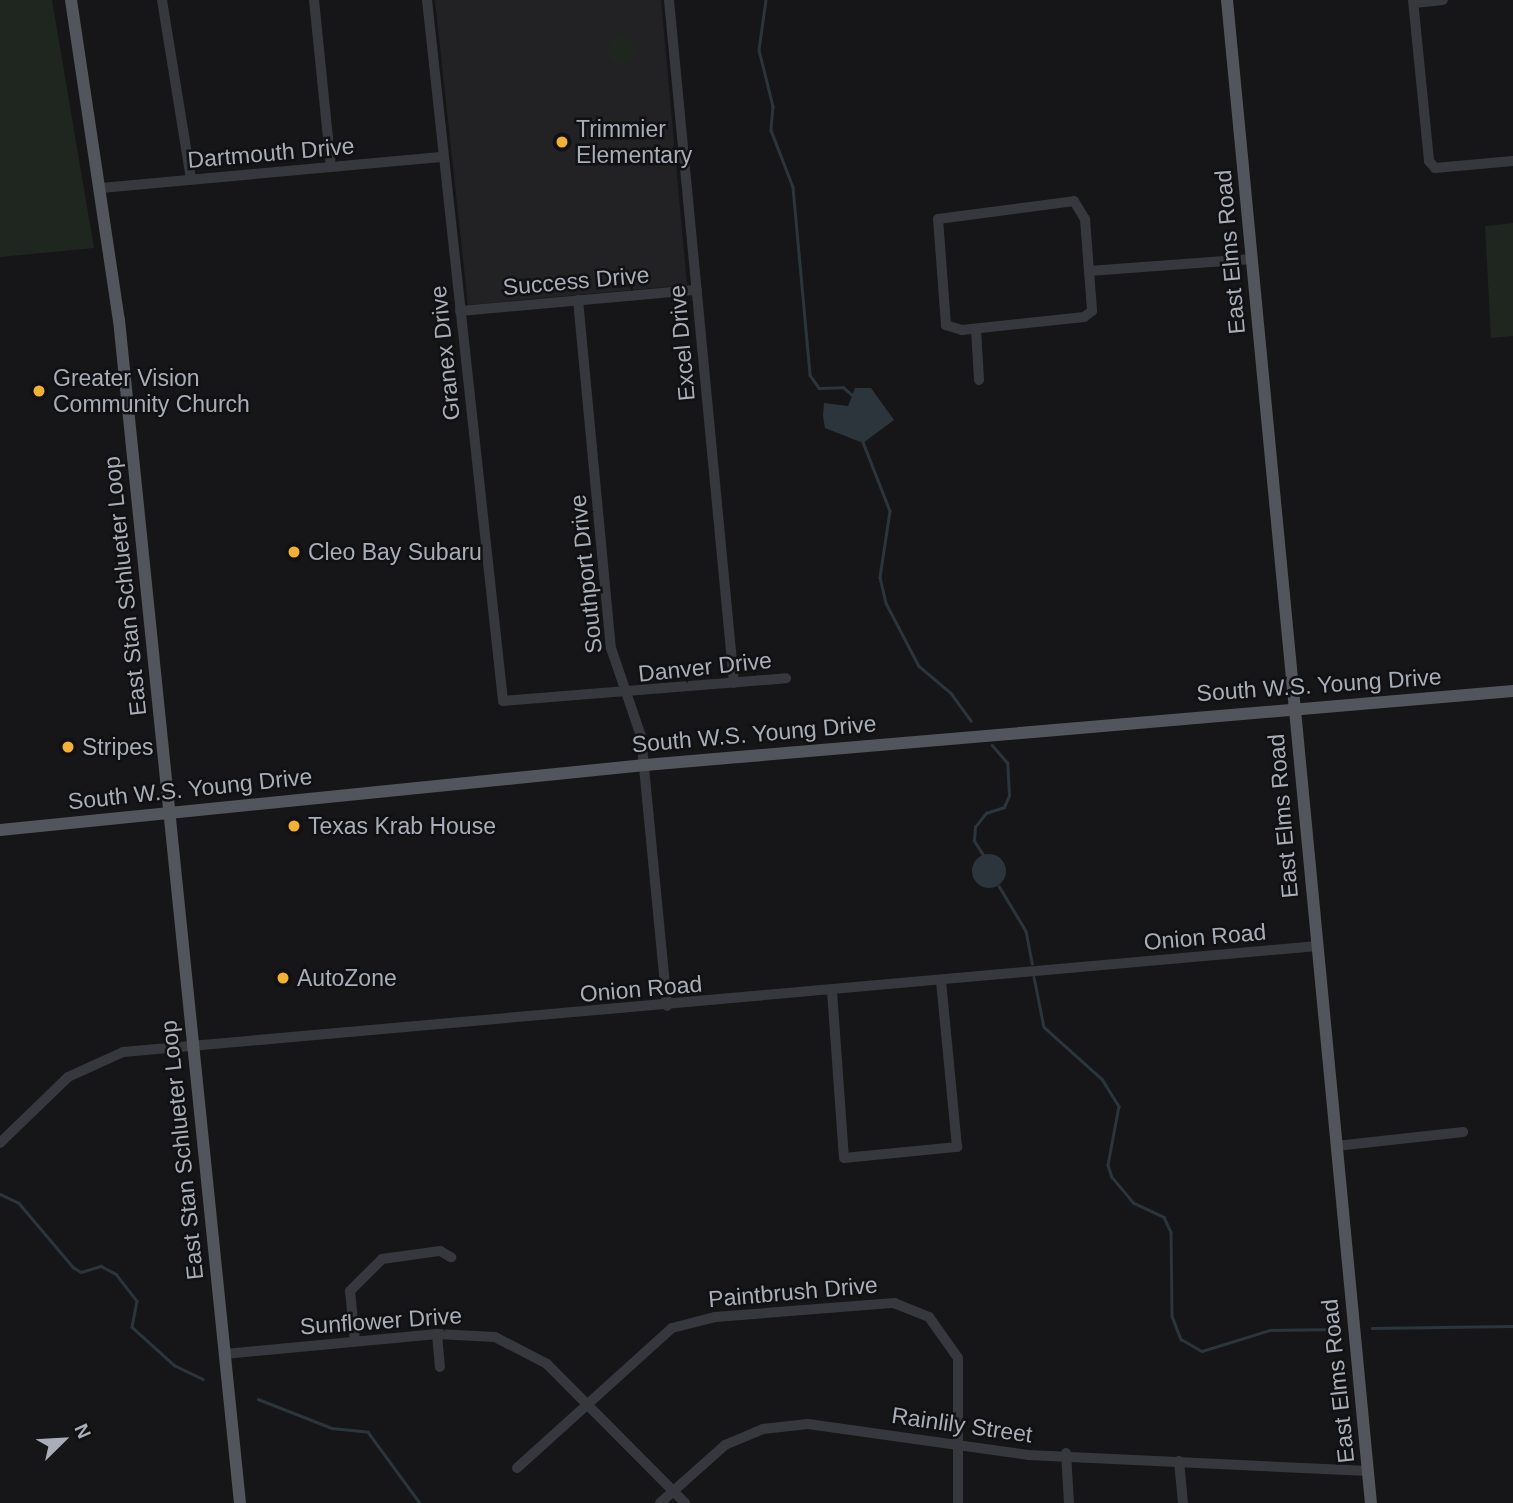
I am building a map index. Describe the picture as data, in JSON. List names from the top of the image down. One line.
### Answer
{"streets":{"main road":["East Elms Road","East Stan Schlueter Loop","South W.S. Young Drive"],"street":["Dartmouth Drive","Success Drive","Excel Drive","Granex Drive","Southport Drive","Danver Drive","Onion Road","Paintbrush Drive","Sunflower Drive","Rainlily Street"]},"crossings":[["Dartmouth Drive","Granex Drive"],["Dartmouth Drive","East Stan Schlueter Loop"],["East Elms Road","South W.S. Young Drive"],["East Elms Road","Onion Road"],["East Elms Road","Rainlily Street"],["Success Drive","Excel Drive"],["Success Drive","Granex Drive"],["Success Drive","Southport Drive"],["Excel Drive","Danver Drive"],["Granex Drive","Danver Drive"],["Southport Drive","Danver Drive"],["Southport Drive","South W.S. Young Drive"],["Southport Drive","Onion Road"],["East Stan Schlueter Loop","South W.S. Young Drive"],["East Stan Schlueter Loop","Onion Road"],["East Stan Schlueter Loop","Sunflower Drive"],["Paintbrush Drive","Sunflower Drive"],["Paintbrush Drive","Rainlily Street"],["Sunflower Drive","Rainlily Street"]],"places":["Trimmier Elementary","Greater Vision Community Church","Cleo Bay Subaru","Stripes","Texas Krab House","AutoZone"],"north":"top right"}
